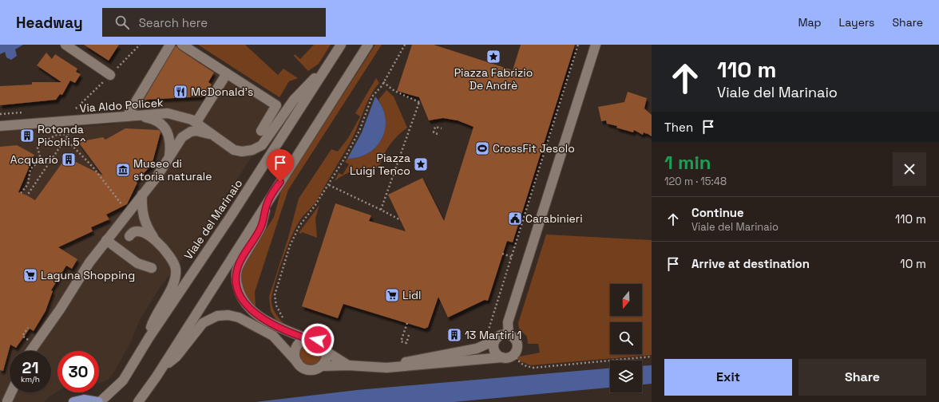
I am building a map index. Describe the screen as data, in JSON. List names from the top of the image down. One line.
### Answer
{"streets":{"street":["Via Aldo Policek","Viale del Marinaio"]},"crossings":[["Via Aldo Policek","Viale del Marinaio"]],"places":{"place":["Piazza Fabrizio De Andrè","Piazza Luigi Tenco"],"restaurant":["McDonald's"],"building":["Rotonda Picchi 5^","Acquario","13 Martiri 1"],"sports":["CrossFit Jesolo"],"museum":["Museo di storia naturale"],"public building":["Carabinieri"],"supermarket":["Laguna Shopping","Lidl"]},"north":"bottom","page":{"header":"Headway","search":"Search here","nav":["Map","Layers","Share"],"turn":["110 m","Viale del Marinaio"],"then":"Then","heading":["1 min","120 m · 15:48"],"list":[{"name":"Continue","note":"Viale del Marinaio","value":"110 m"},{"name":"Arrive at destination","value":"10 m"}],"speed":"21 km/h","limit":"30","buttons":["Exit","Share"]}}
